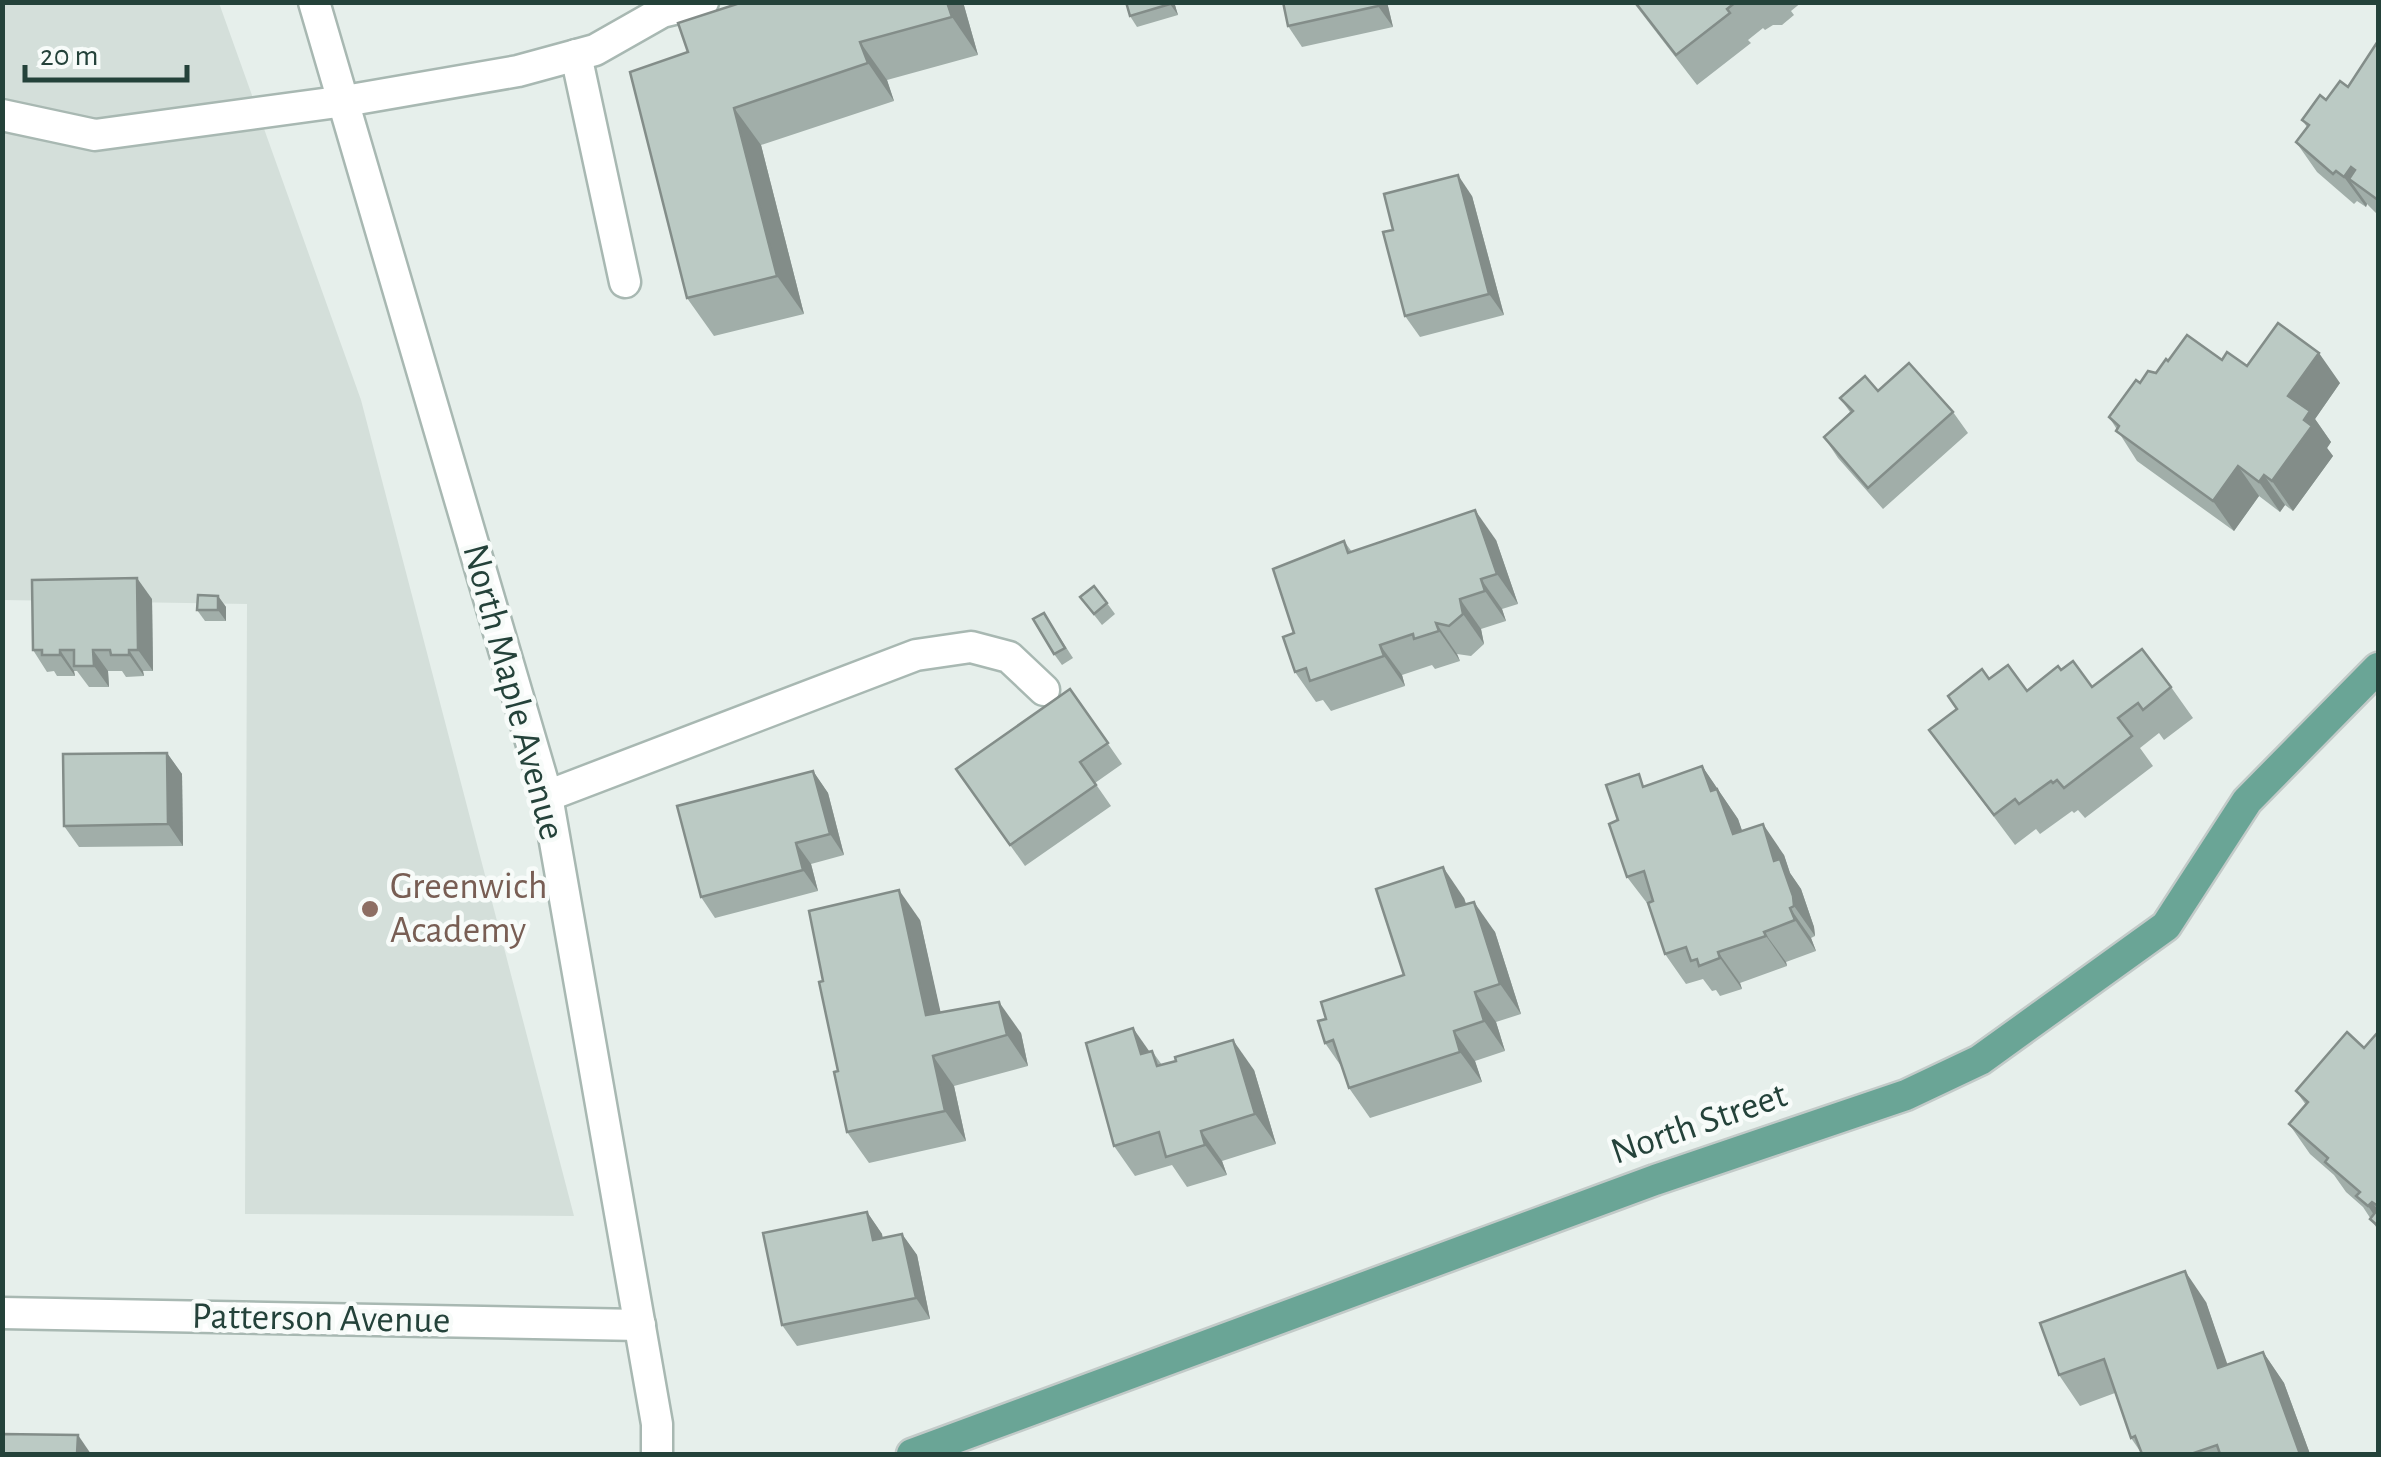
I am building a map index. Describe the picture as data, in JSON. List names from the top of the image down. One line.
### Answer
{"streets":{"main road":["North Street"],"street":["North Maple Avenue","Patterson Avenue"]},"crossings":[["North Maple Avenue","Patterson Avenue"]],"places":["Greenwich Academy"],"scale_bar":"20 m"}
